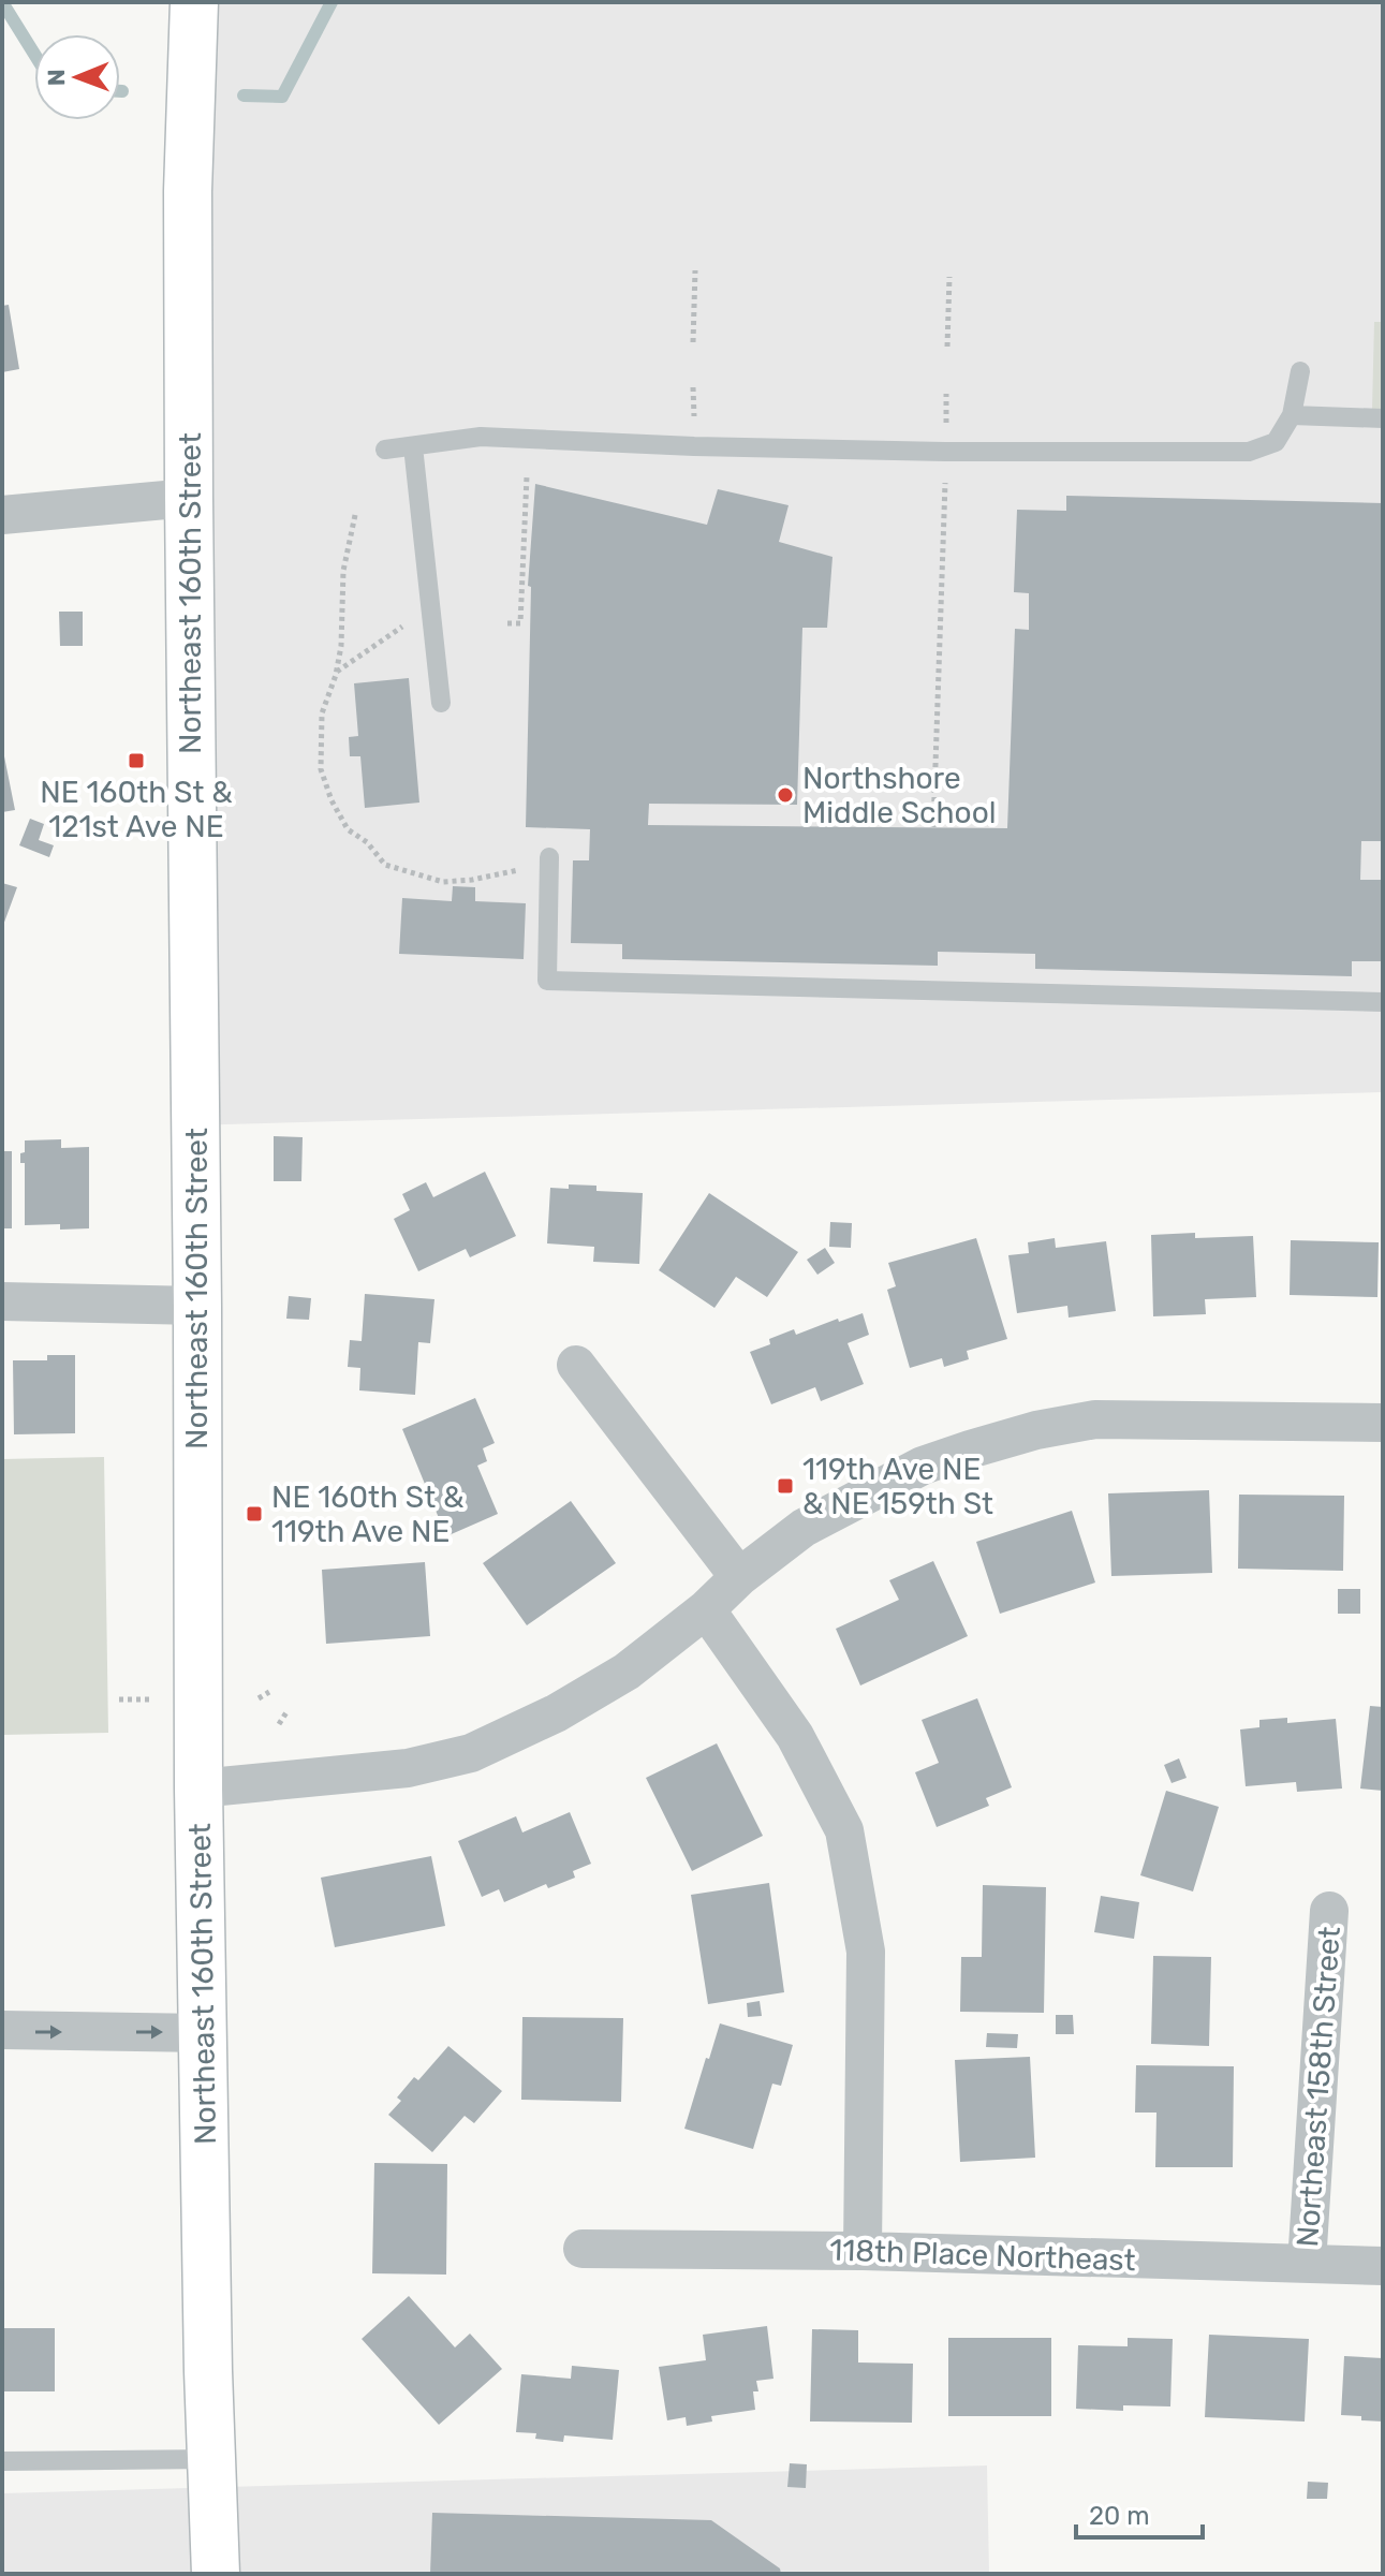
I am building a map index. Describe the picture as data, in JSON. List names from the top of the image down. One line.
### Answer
{"streets":{"main road":["Northeast 160th Street"],"street":["Northeast 158th Street","118th Place Northeast"]},"crossings":[["Northeast 158th Street","118th Place Northeast"]],"places":{"transit":["NE 160th St & 121st Ave NE","119th Ave NE & NE 159th St","NE 160th St & 119th Ave NE"],"other":["Northshore Middle School"]},"scale_bar":"20 m","north":"left"}
